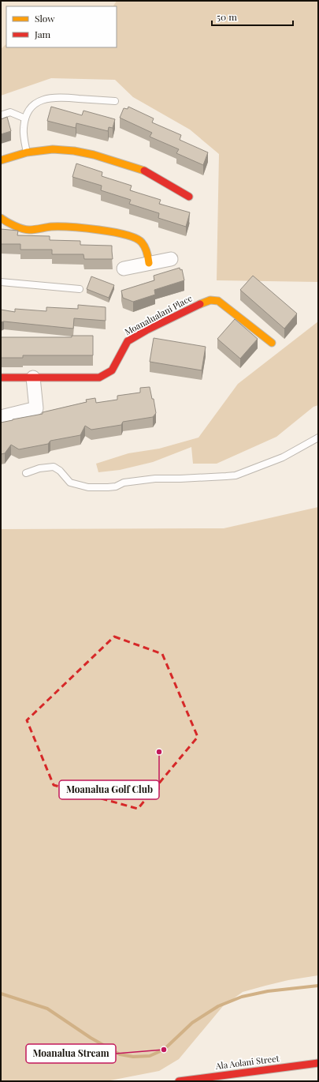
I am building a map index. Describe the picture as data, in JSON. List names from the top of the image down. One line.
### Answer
{"streets":{"street":["Moanalualani Place","Ala Aolani Street"]},"places":["Moanalua Golf Club","Moanalua Stream"],"legend":["Slow","Jam"],"scale_bar":"50 m"}
